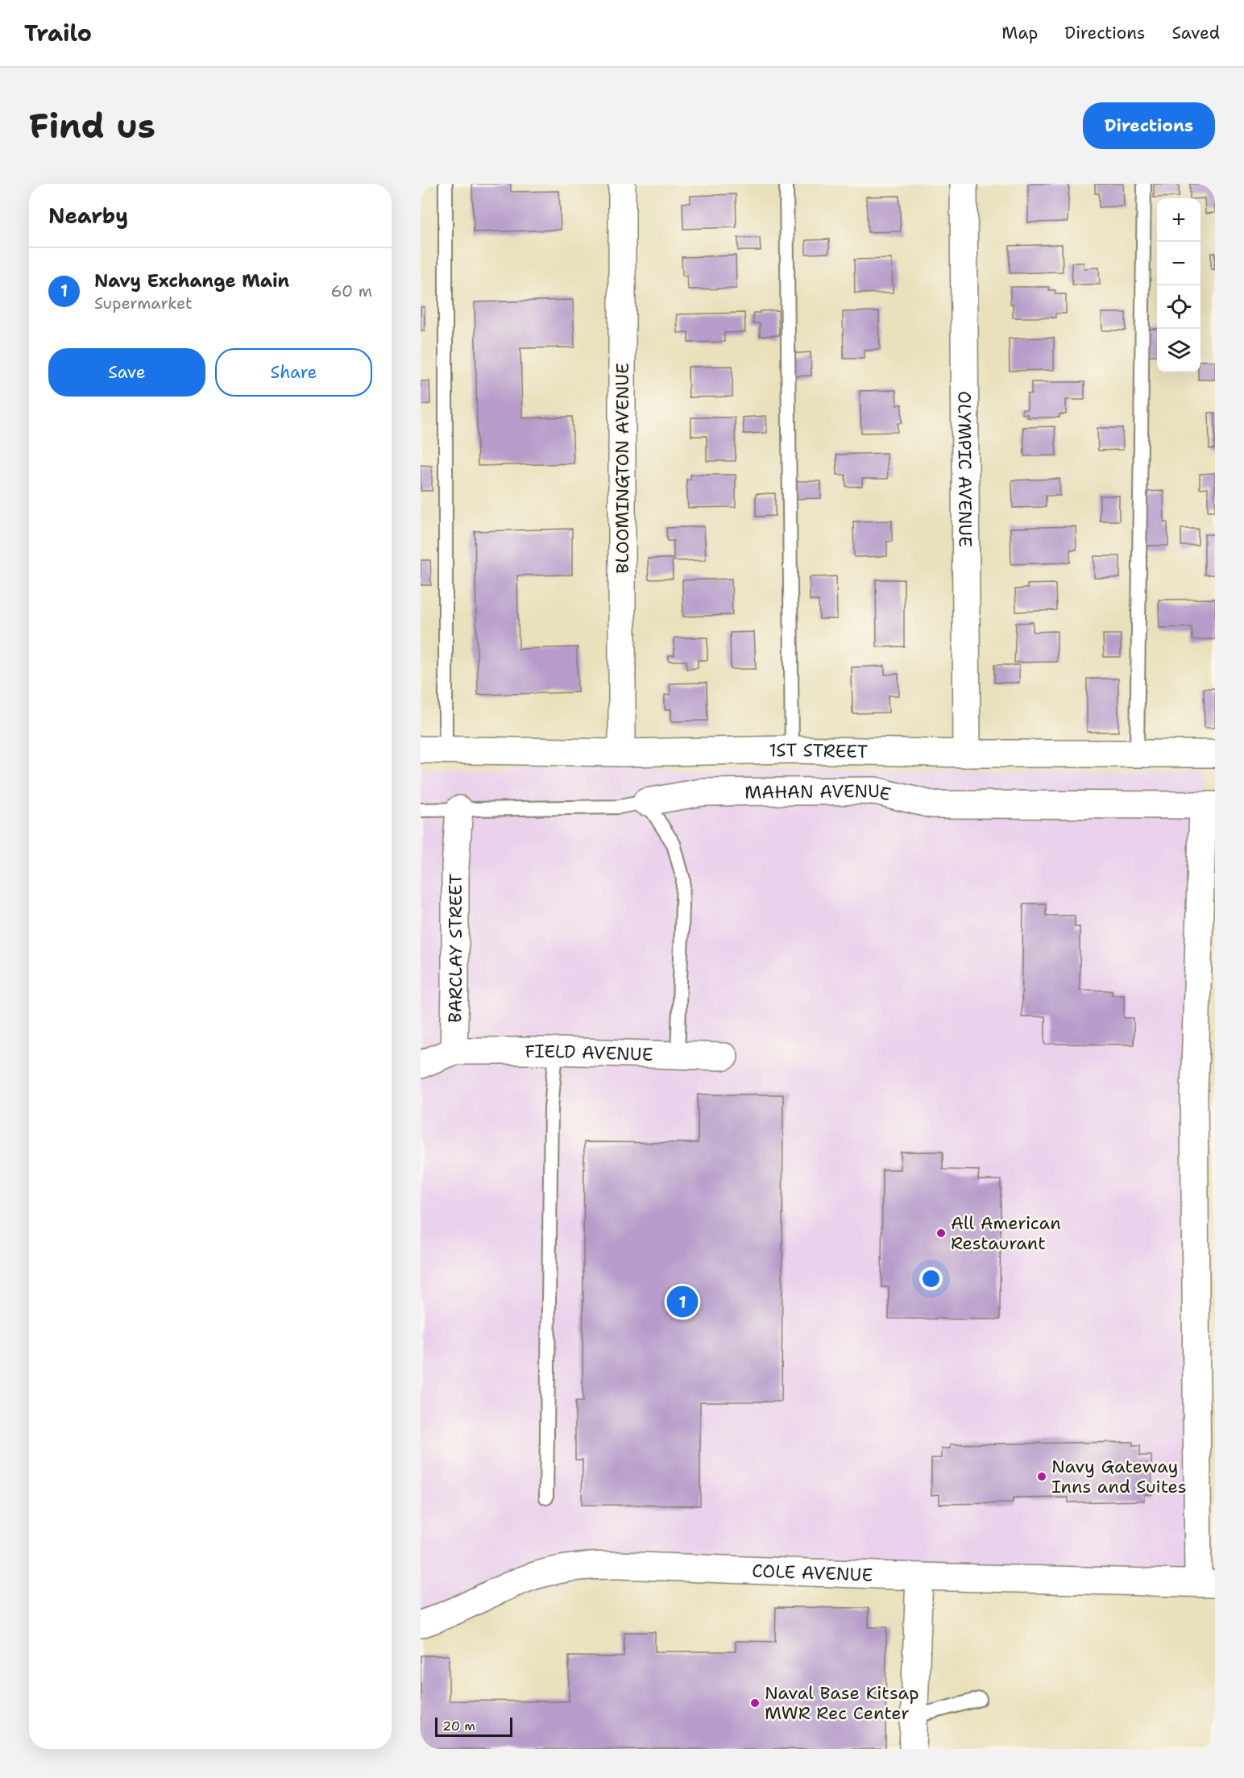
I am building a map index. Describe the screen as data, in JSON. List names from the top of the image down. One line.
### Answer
{"streets":{"street":["BLOOMINGTON AVENUE","OLYMPIC AVENUE","1ST STREET","MAHAN AVENUE","BARCLAY STREET","FIELD AVENUE","COLE AVENUE"]},"crossings":[["BLOOMINGTON AVENUE","1ST STREET"],["OLYMPIC AVENUE","1ST STREET"],["MAHAN AVENUE","BARCLAY STREET"],["BARCLAY STREET","FIELD AVENUE"]],"places":["All American Restaurant","Navy Gateway Inns and Suites","Naval Base Kitsap MWR Rec Center"],"scale_bar":"20 m","page":{"header":"Trailo","nav":["Map","Directions","Saved"],"buttons":["Directions",["Save","Share"]],"title":"Find us","heading":"Nearby","map_buttons":["+","−"],"list":[{"mark":"1","name":"Navy Exchange Main","note":"Supermarket","value":"60 m"}],"pins":"1","scale":"20 m"}}
